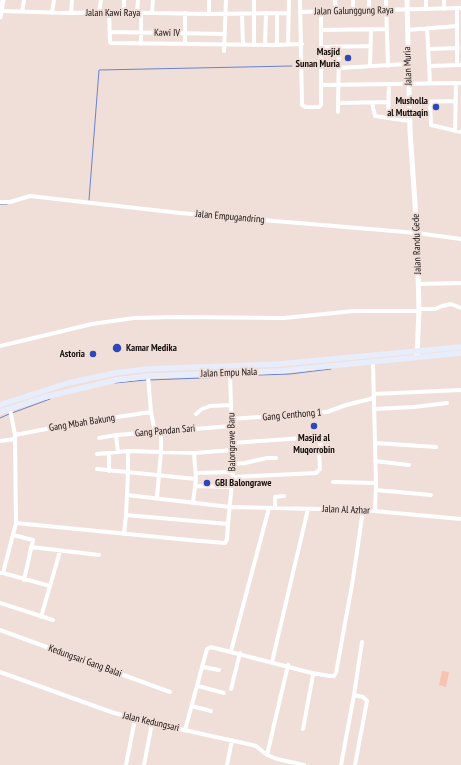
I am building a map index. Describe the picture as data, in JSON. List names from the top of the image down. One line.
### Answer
{"streets":{"main road":["Jalan Empu Nala"],"street":["Jalan Galunggung Raya","Jalan Kawi Raya","Kawi IV","Jalan Muria","Jalan Empugandring","Jalan Randu Gede","Gang Centhong 1","Gang Mbah Bakung","Gang Pandan Sari","Balongrawe Baru","Jalan Al Azhar","Kedungsari Gang Balai","Jalan Kedungsari"]},"crossings":[["Jalan Galunggung Raya","Jalan Muria"],["Jalan Muria","Jalan Randu Gede"],["Jalan Empugandring","Jalan Randu Gede"],["Jalan Randu Gede","Jalan Empu Nala"],["Jalan Empu Nala","Balongrawe Baru"],["Gang Centhong 1","Balongrawe Baru"],["Gang Pandan Sari","Balongrawe Baru"],["Balongrawe Baru","Jalan Al Azhar"]],"places":["Masjid Sunan Muria","Musholla al Muttaqin","Kamar Medika","Astoria","Masjid al Muqorrobin","GBI Balongrawe"]}
